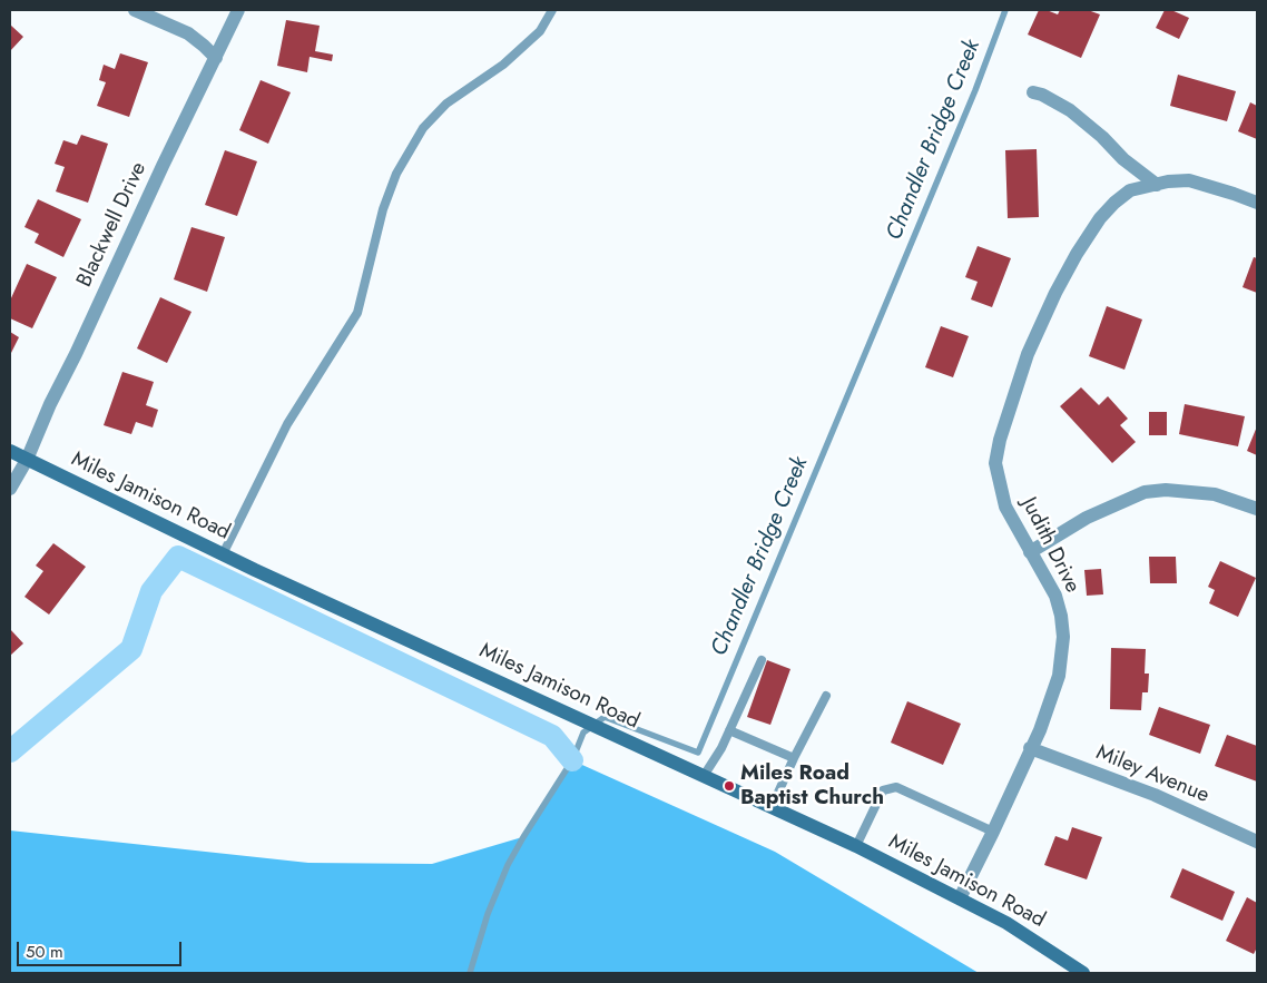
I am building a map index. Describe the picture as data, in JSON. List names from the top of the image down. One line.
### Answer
{"streets":{"main road":["Miles Jamison Road"],"street":["Blackwell Drive","Judith Drive","Miley Avenue"]},"crossings":[["Blackwell Drive","Miles Jamison Road"],["Miles Jamison Road","Judith Drive"],["Judith Drive","Miley Avenue"]],"water":["Chandler Bridge Creek"],"places":["Miles Road Baptist Church"],"scale_bar":"50 m"}
